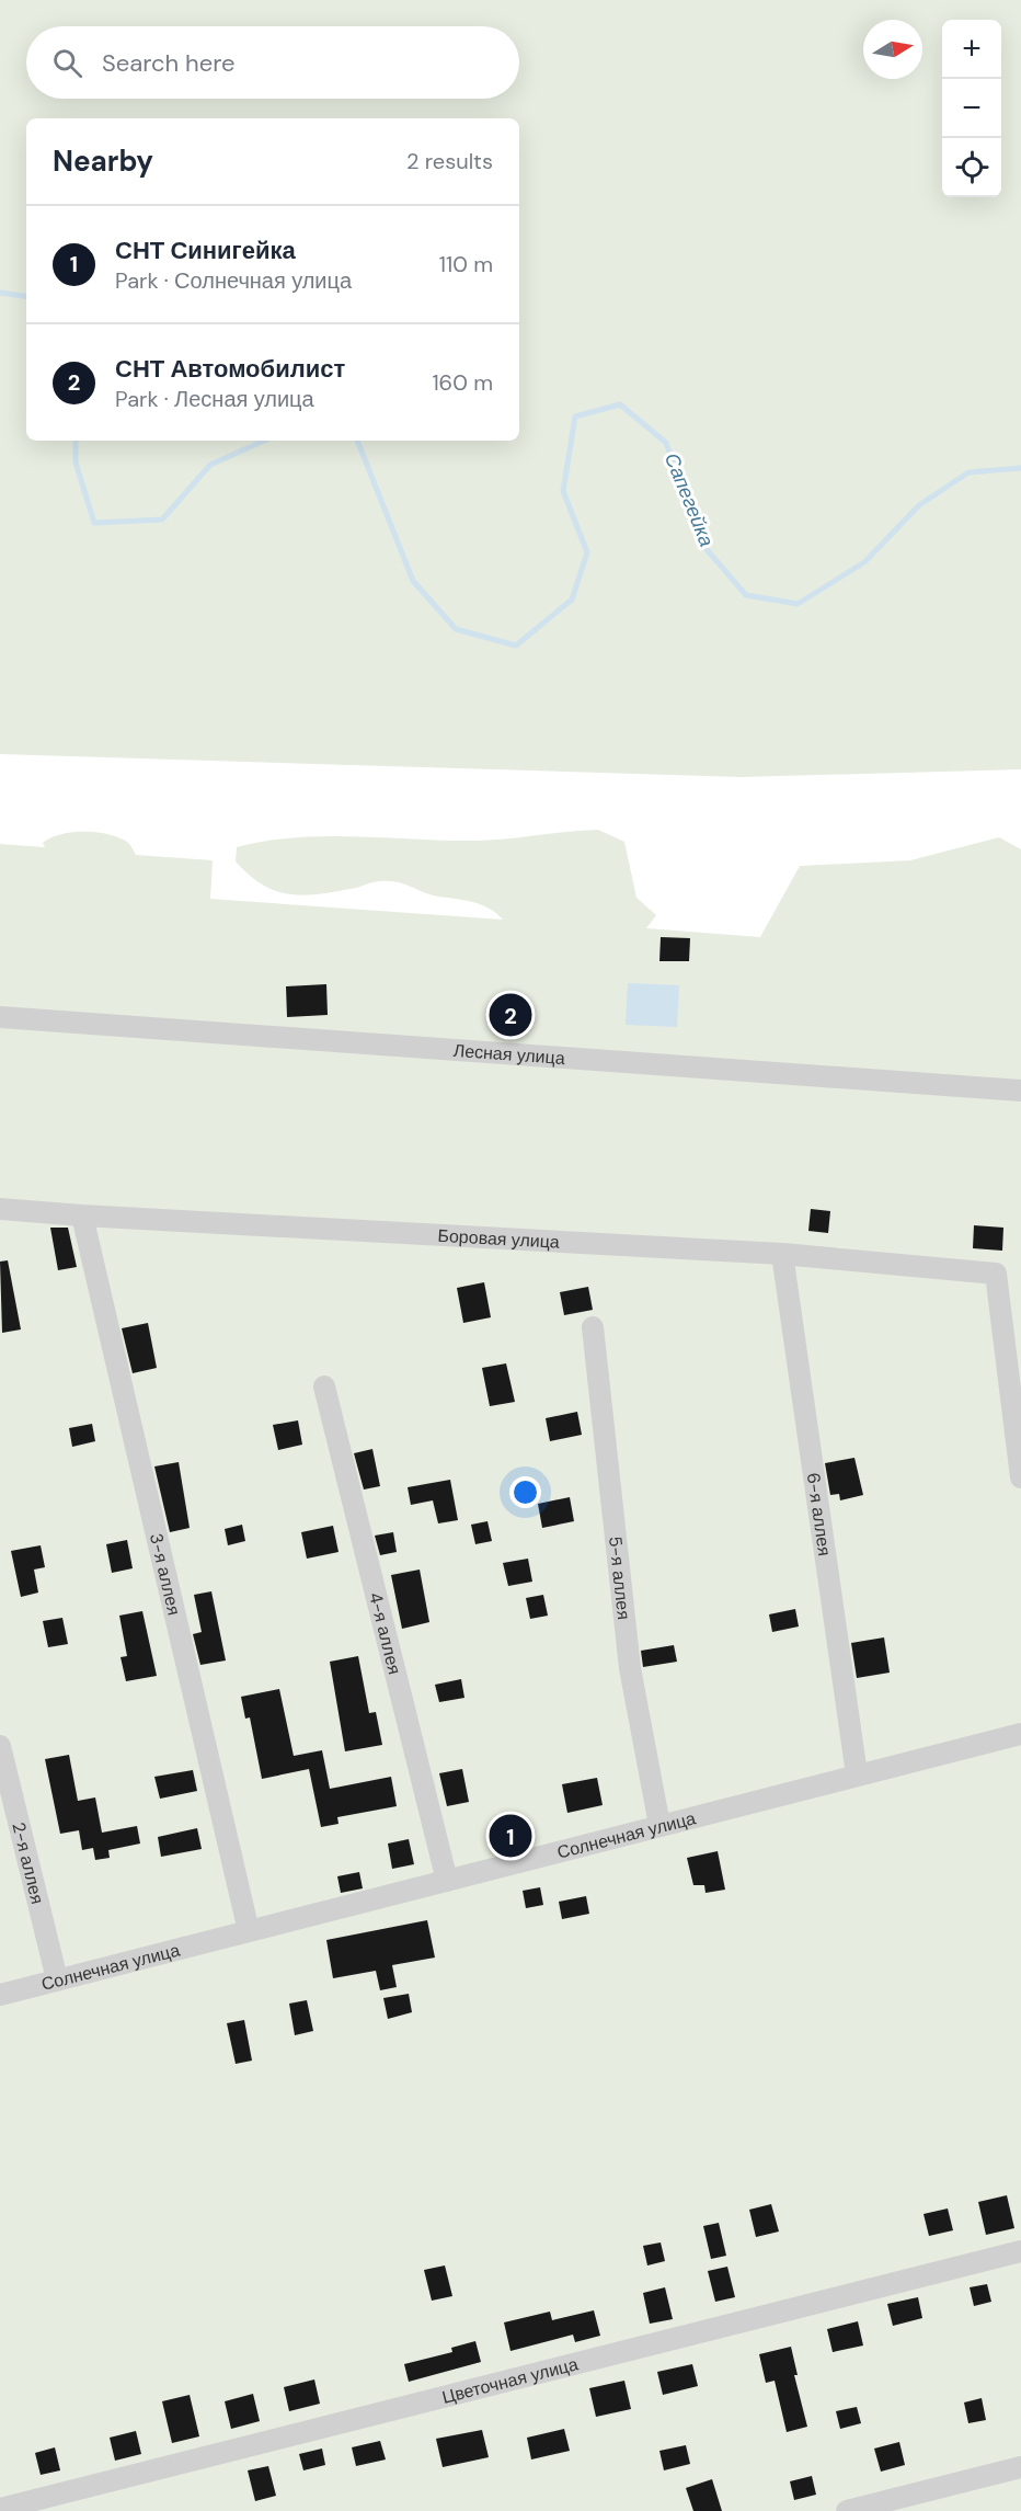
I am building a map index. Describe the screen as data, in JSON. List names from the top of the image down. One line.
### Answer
{"streets":{"street":["Лесная улица","Боровая улица","6-я аллея","3-я аллея","5-я аллея","4-я аллея","Солнечная улица","2-я аллея","Цветочная улица"]},"crossings":[["Боровая улица","6-я аллея"],["Боровая улица","3-я аллея"],["6-я аллея","Солнечная улица"],["3-я аллея","Солнечная улица"],["5-я аллея","Солнечная улица"],["4-я аллея","Солнечная улица"],["Солнечная улица","2-я аллея"]],"water":["Сапегейка"],"north":"right","page":{"map_buttons":["+","−"],"search":"Search here","heading":["Nearby","2 results"],"list":[{"mark":"1","name":"СНТ Синигейка","note":"Park · Солнечная улица","value":"110 m"},{"mark":"2","name":"СНТ Автомобилист","note":"Park · Лесная улица","value":"160 m"}],"pins":["2","1"]}}
